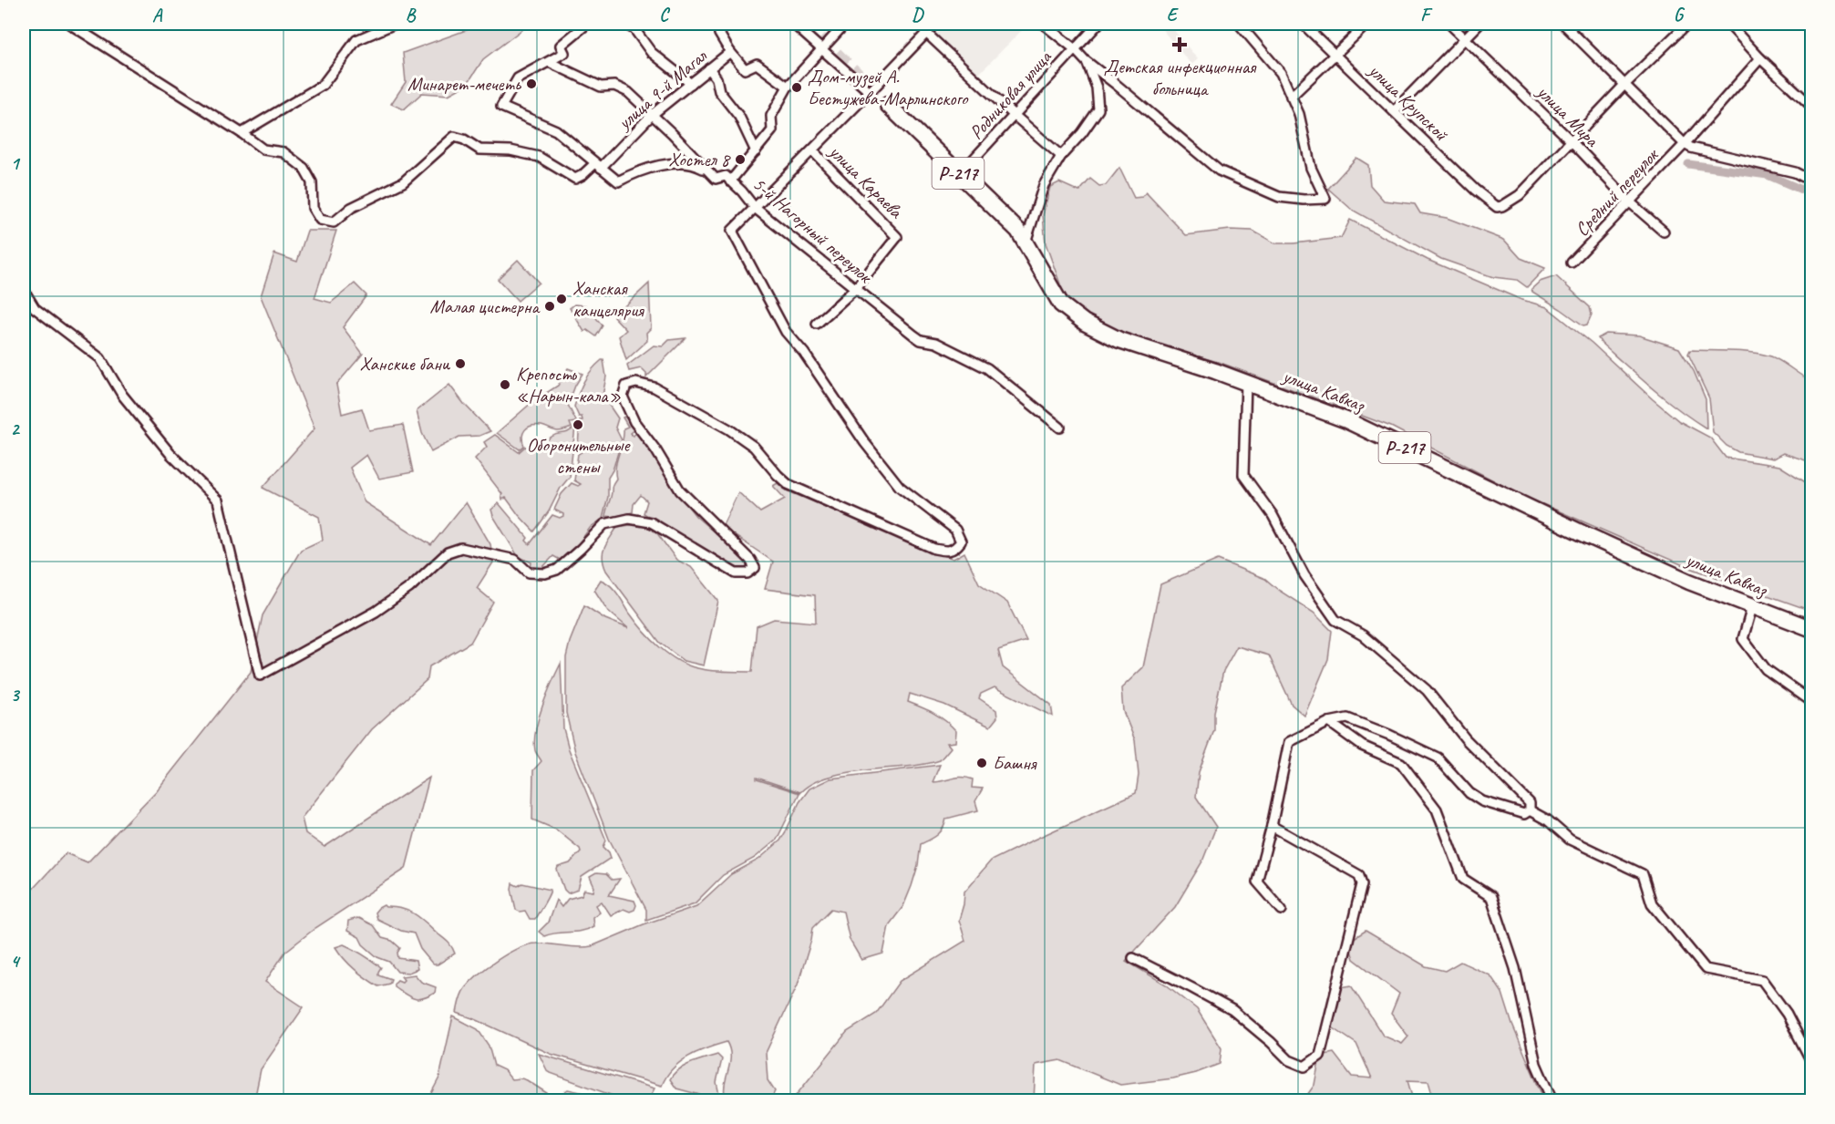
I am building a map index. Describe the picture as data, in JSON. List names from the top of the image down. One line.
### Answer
{"streets":{"highway":["Р-217","улица Кавказ"],"street":["улица 9-й Магал","Родниковая улица","улица Крупской","улица Мира","улица Караева","Средний переулок","5-й Нагорный переулок"]},"crossings":[["улица 9-й Магал","5-й Нагорный переулок"],["улица Крупской","улица Мира"],["улица Мира","Средний переулок"],["улица Караева","5-й Нагорный переулок"]],"places":{"health":["Детская инфекционная больница"],"other":["Минарет-мечеть","Дом-музей А. Бестужева-Марлинского","Хостел 8","Ханская канцелярия","Малая цистерна","Ханские бани","Крепость «Нарын-кала»","Оборонительные стены","Башня"]},"grid":{"columns":["A","B","C","D","E","F","G"],"rows":["1","2","3","4"]}}
